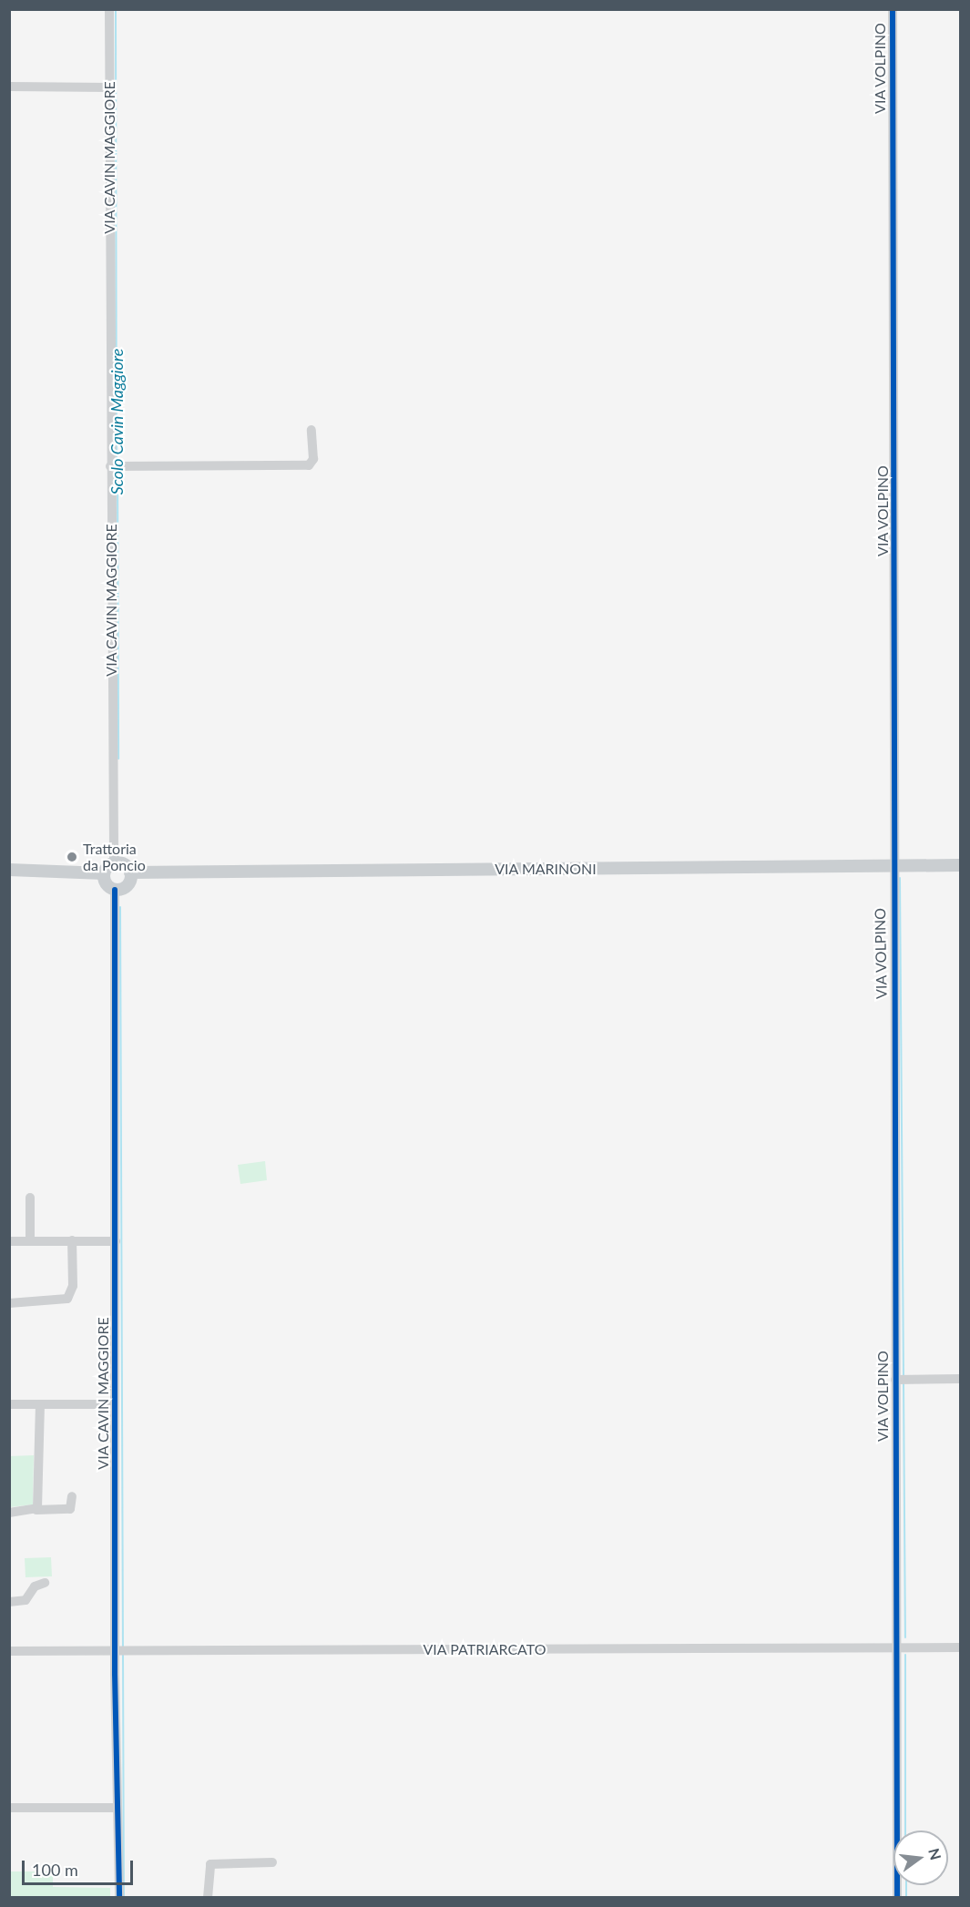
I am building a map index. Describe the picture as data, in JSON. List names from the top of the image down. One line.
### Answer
{"streets":{"main road":["VIA MARINONI"],"street":["VIA VOLPINO","VIA CAVIN MAGGIORE","VIA PATRIARCATO"]},"crossings":[["VIA VOLPINO","VIA MARINONI"],["VIA VOLPINO","VIA PATRIARCATO"],["VIA CAVIN MAGGIORE","VIA MARINONI"],["VIA CAVIN MAGGIORE","VIA PATRIARCATO"]],"water":["Scolo Cavin Maggiore"],"places":["Trattoria da Poncio"],"scale_bar":"100 m","north":"right"}
